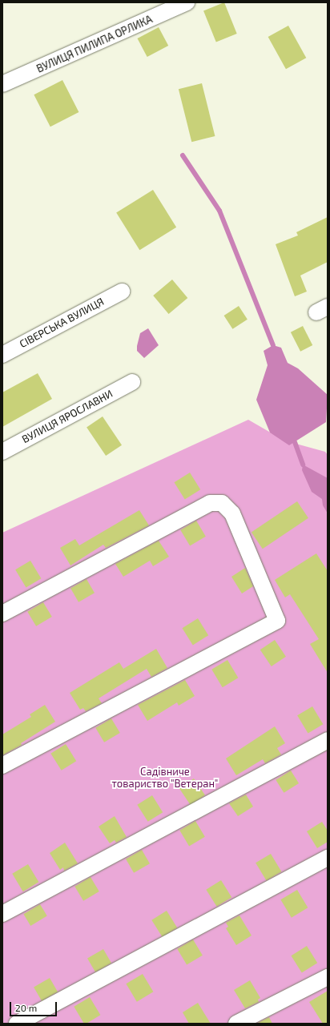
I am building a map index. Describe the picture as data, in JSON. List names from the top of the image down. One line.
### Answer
{"streets":{"street":["ВУЛИЦЯ ПИЛИПА ОРЛИКА","СІВЕРСЬКА ВУЛИЦЯ","ВУЛИЦЯ ЯРОСЛАВНИ"]},"parks":["Садівниче товариство \"Ветеран\""],"scale_bar":"20 m"}
